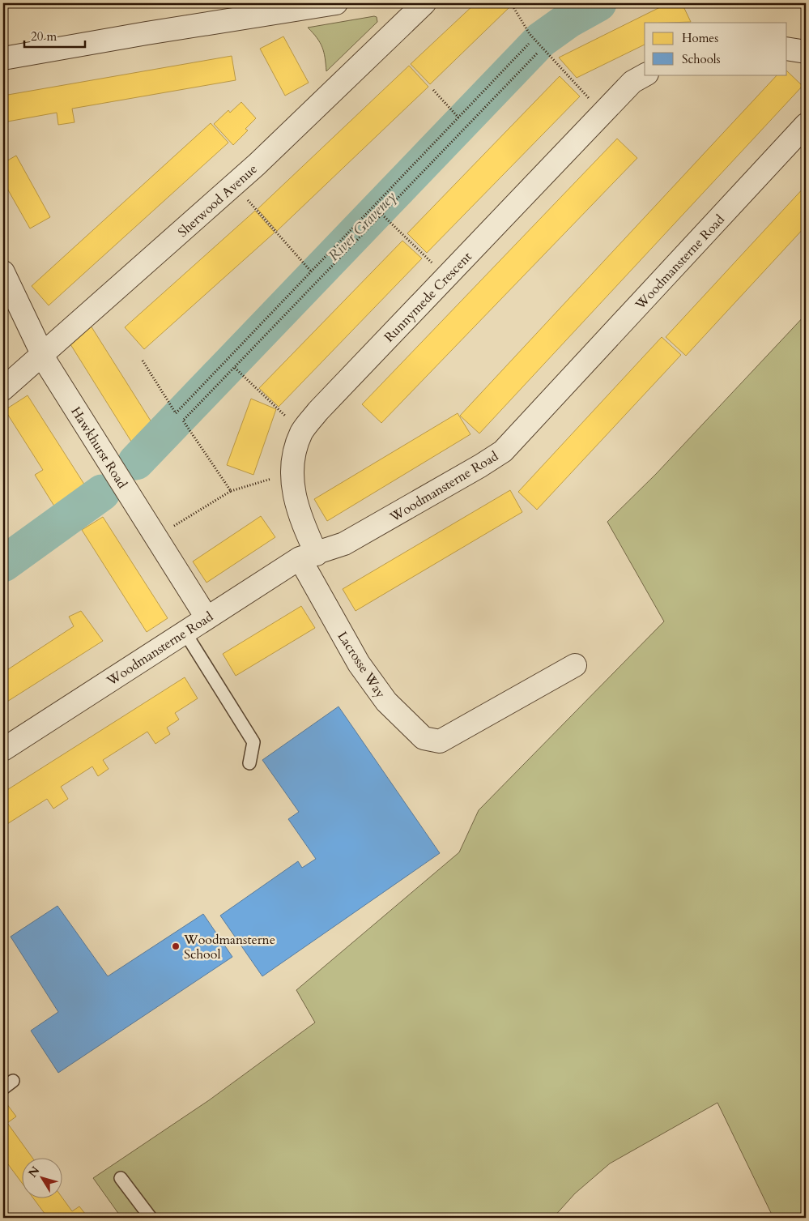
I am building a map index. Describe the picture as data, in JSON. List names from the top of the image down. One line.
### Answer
{"streets":{"street":["Sherwood Avenue","Woodmansterne Road","Runnymede Crescent","Hawkhurst Road","Lacrosse Way"]},"crossings":[["Sherwood Avenue","Hawkhurst Road"],["Woodmansterne Road","Runnymede Crescent"],["Woodmansterne Road","Hawkhurst Road"],["Woodmansterne Road","Lacrosse Way"],["Runnymede Crescent","Lacrosse Way"]],"water":["River Graveney"],"places":["Woodmansterne School"],"legend":["Homes","Schools"],"scale_bar":"20 m","north":"top left"}
